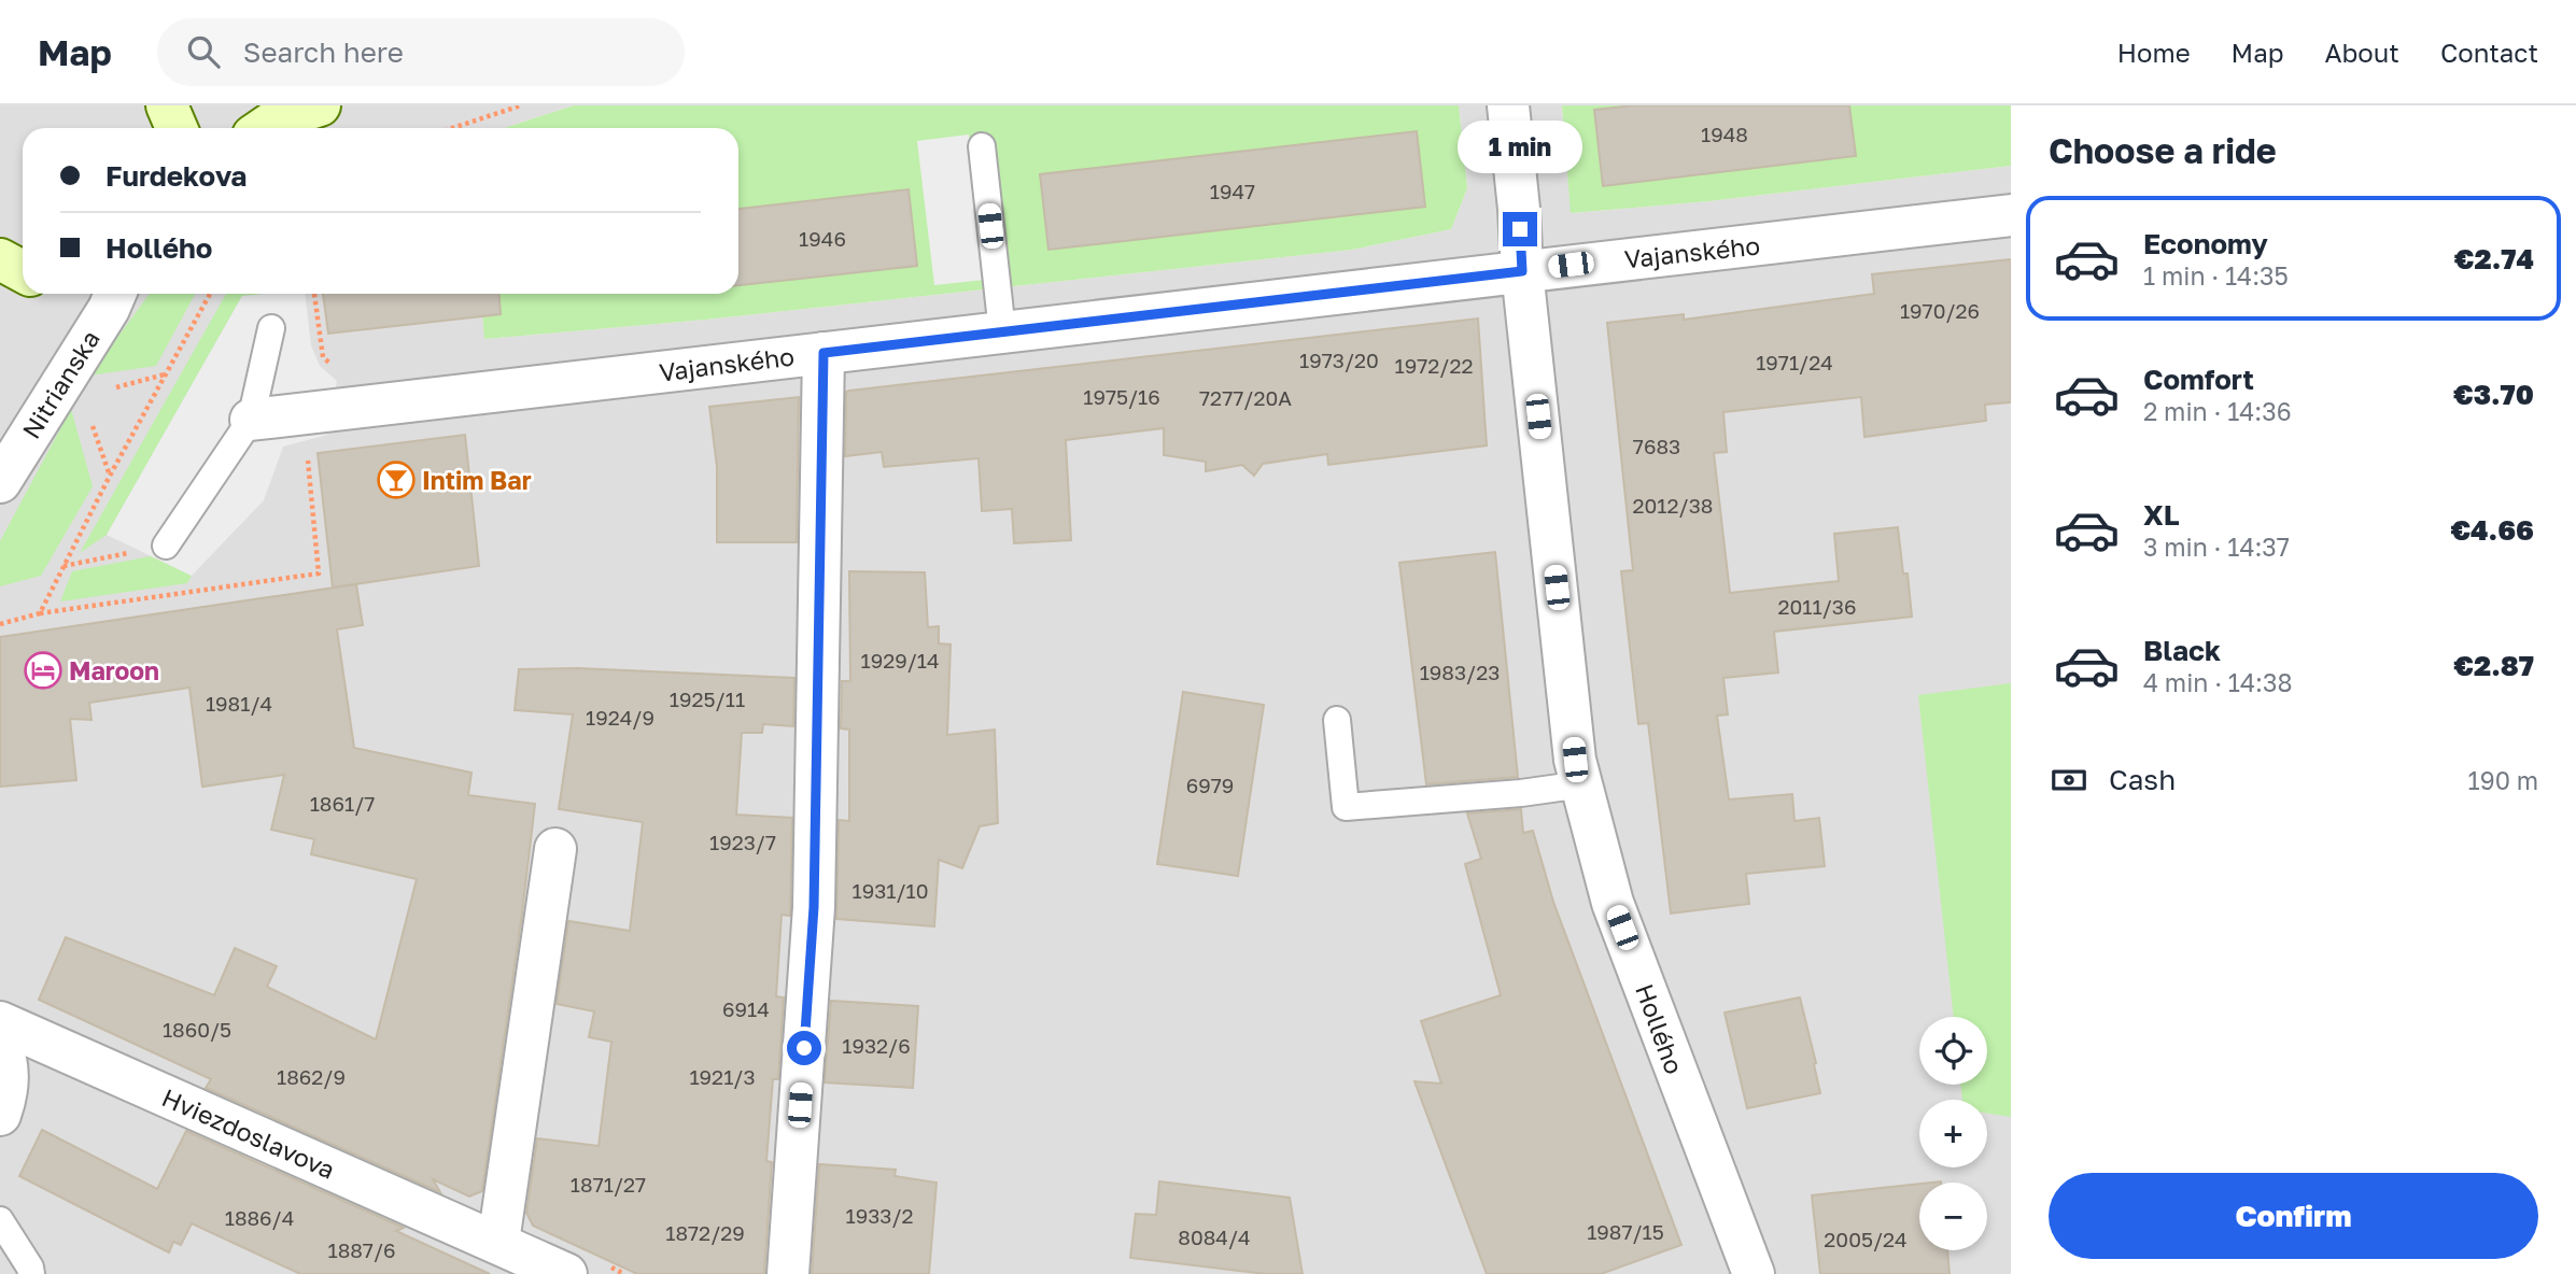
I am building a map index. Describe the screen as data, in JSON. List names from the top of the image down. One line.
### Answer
{"streets":{"street":["Vajanského","Nitrianska","Hollého","Hviezdoslavova"]},"crossings":[["Vajanského","Hollého"]],"places":{"bar":["Intim Bar"],"hotel":["Maroon"]},"house_numbers":["1948","1947","1946","1970/26","1973/20","1971/24","1972/22","1975/16","7277/20A","7683","2012/38","2011/36","1929/14","1983/23","1925/11","1981/4","1924/9","6979","1861/7","1923/7","1931/10","6914","1860/5","1932/6","1862/9","1921/3","1871/27","1933/2","1886/4","1987/15","1872/29","8084/4","2005/24","1887/6"],"page":{"header":"Map","search":"Search here","nav":["Home","Map","About","Contact"],"heading":"Choose a ride","bubble":"1 min","banner":["Furdekova","Hollého"],"list":[{"name":"Economy","note":"1 min · 14:35","value":"€2.74"},{"name":"Comfort","note":"2 min · 14:36","value":"€3.70"},{"name":"XL","note":"3 min · 14:37","value":"€4.66"},{"name":"Black","note":"4 min · 14:38","value":"€2.87"}],"pay":["Cash","190 m"],"map_buttons":["+","−"],"buttons":"Confirm"}}
